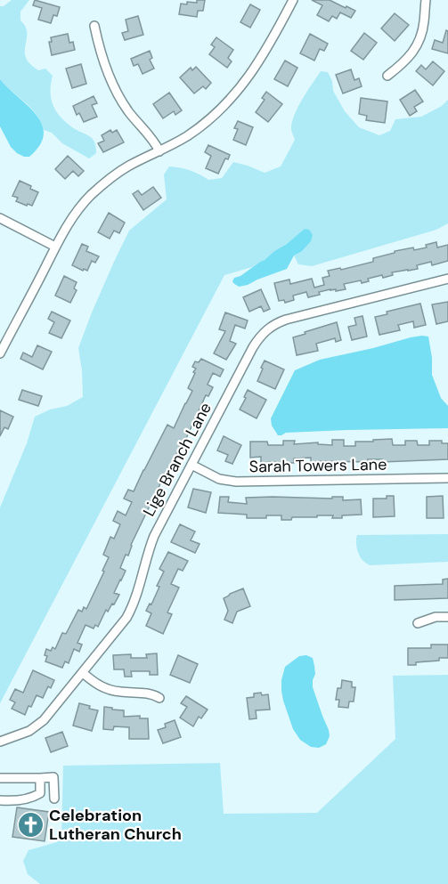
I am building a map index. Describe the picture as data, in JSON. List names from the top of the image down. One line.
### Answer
{"streets":{"street":["Lige Branch Lane","Sarah Towers Lane"]},"crossings":[["Lige Branch Lane","Sarah Towers Lane"]],"places":{"church":["Celebration Lutheran Church"]}}
